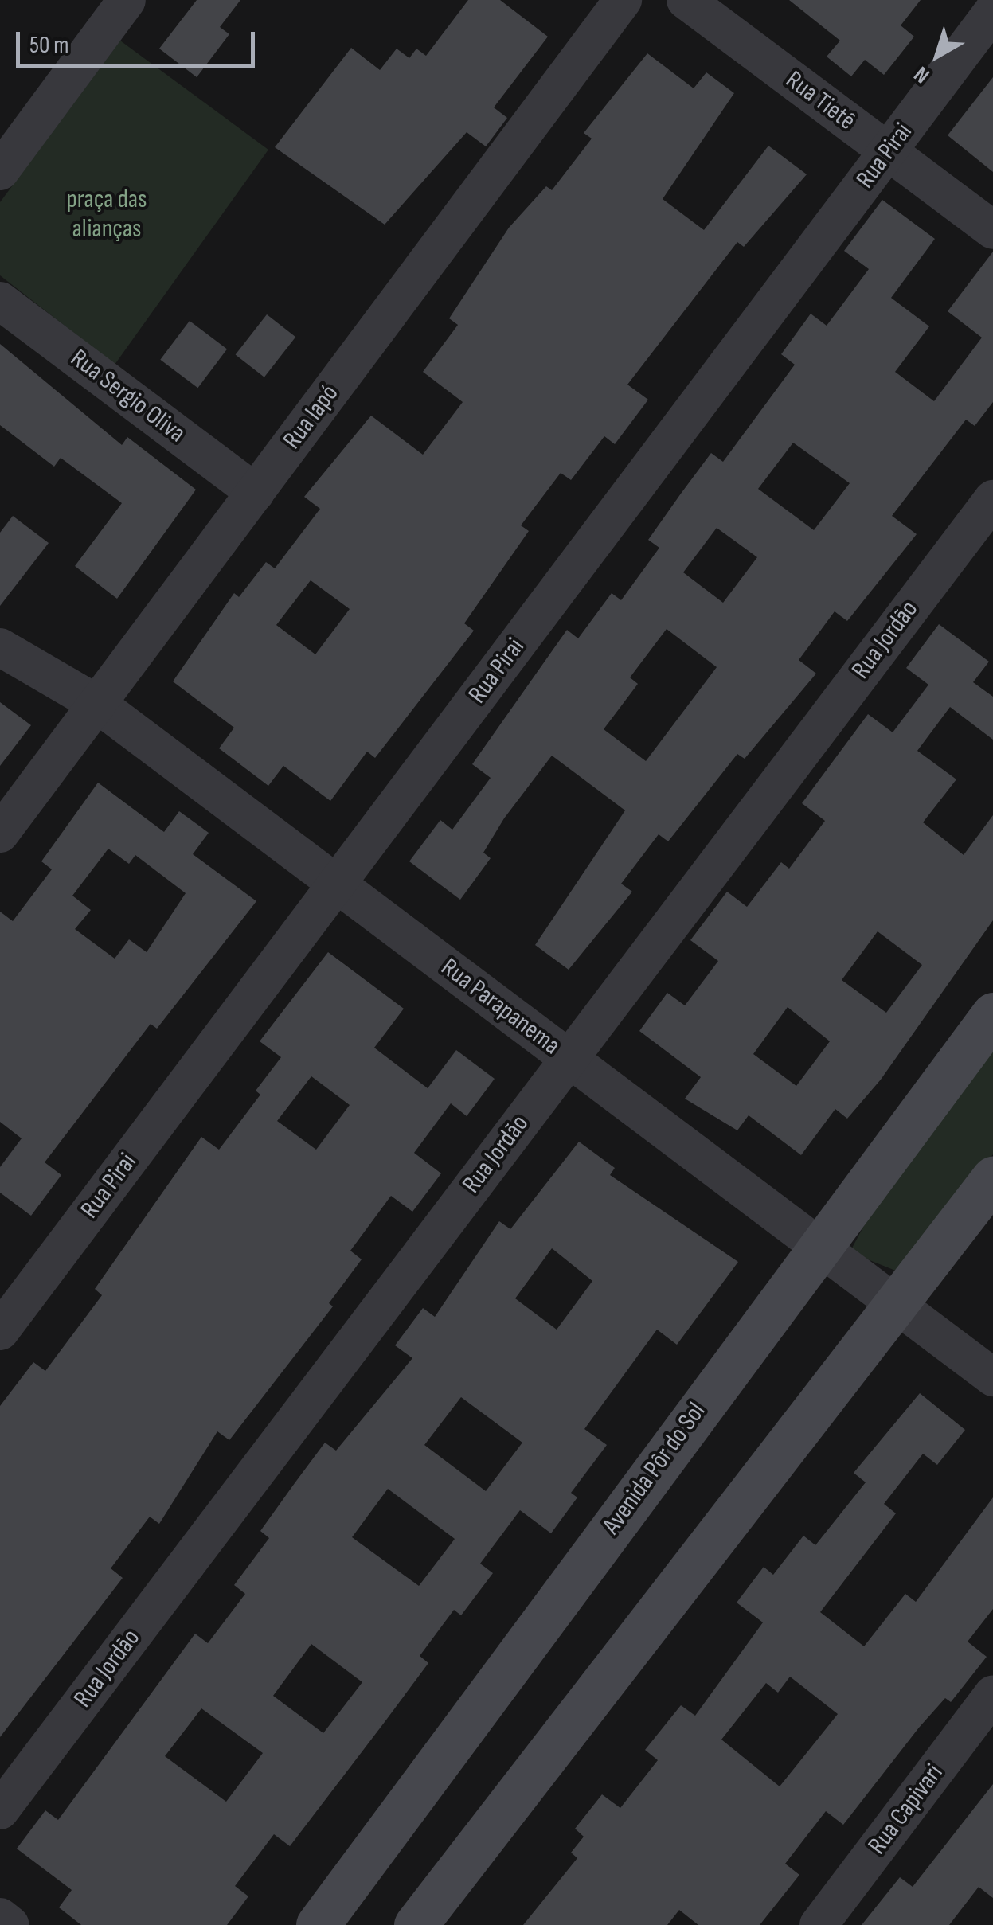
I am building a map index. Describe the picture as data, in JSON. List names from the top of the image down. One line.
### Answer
{"streets":{"street":["Rua Tietê","Rua Pirai","Rua Sergio Oliva","Rua Iapó","Rua Jordão","Rua Parapanema","Avenida Pôr do Sol","Rua Capivari"]},"crossings":[["Rua Tietê","Rua Pirai"],["Rua Pirai","Rua Parapanema"],["Rua Sergio Oliva","Rua Iapó"],["Rua Iapó","Rua Parapanema"],["Rua Jordão","Rua Parapanema"],["Rua Parapanema","Avenida Pôr do Sol"]],"parks":["praça das alianças"],"scale_bar":"50 m","north":"bottom left"}
